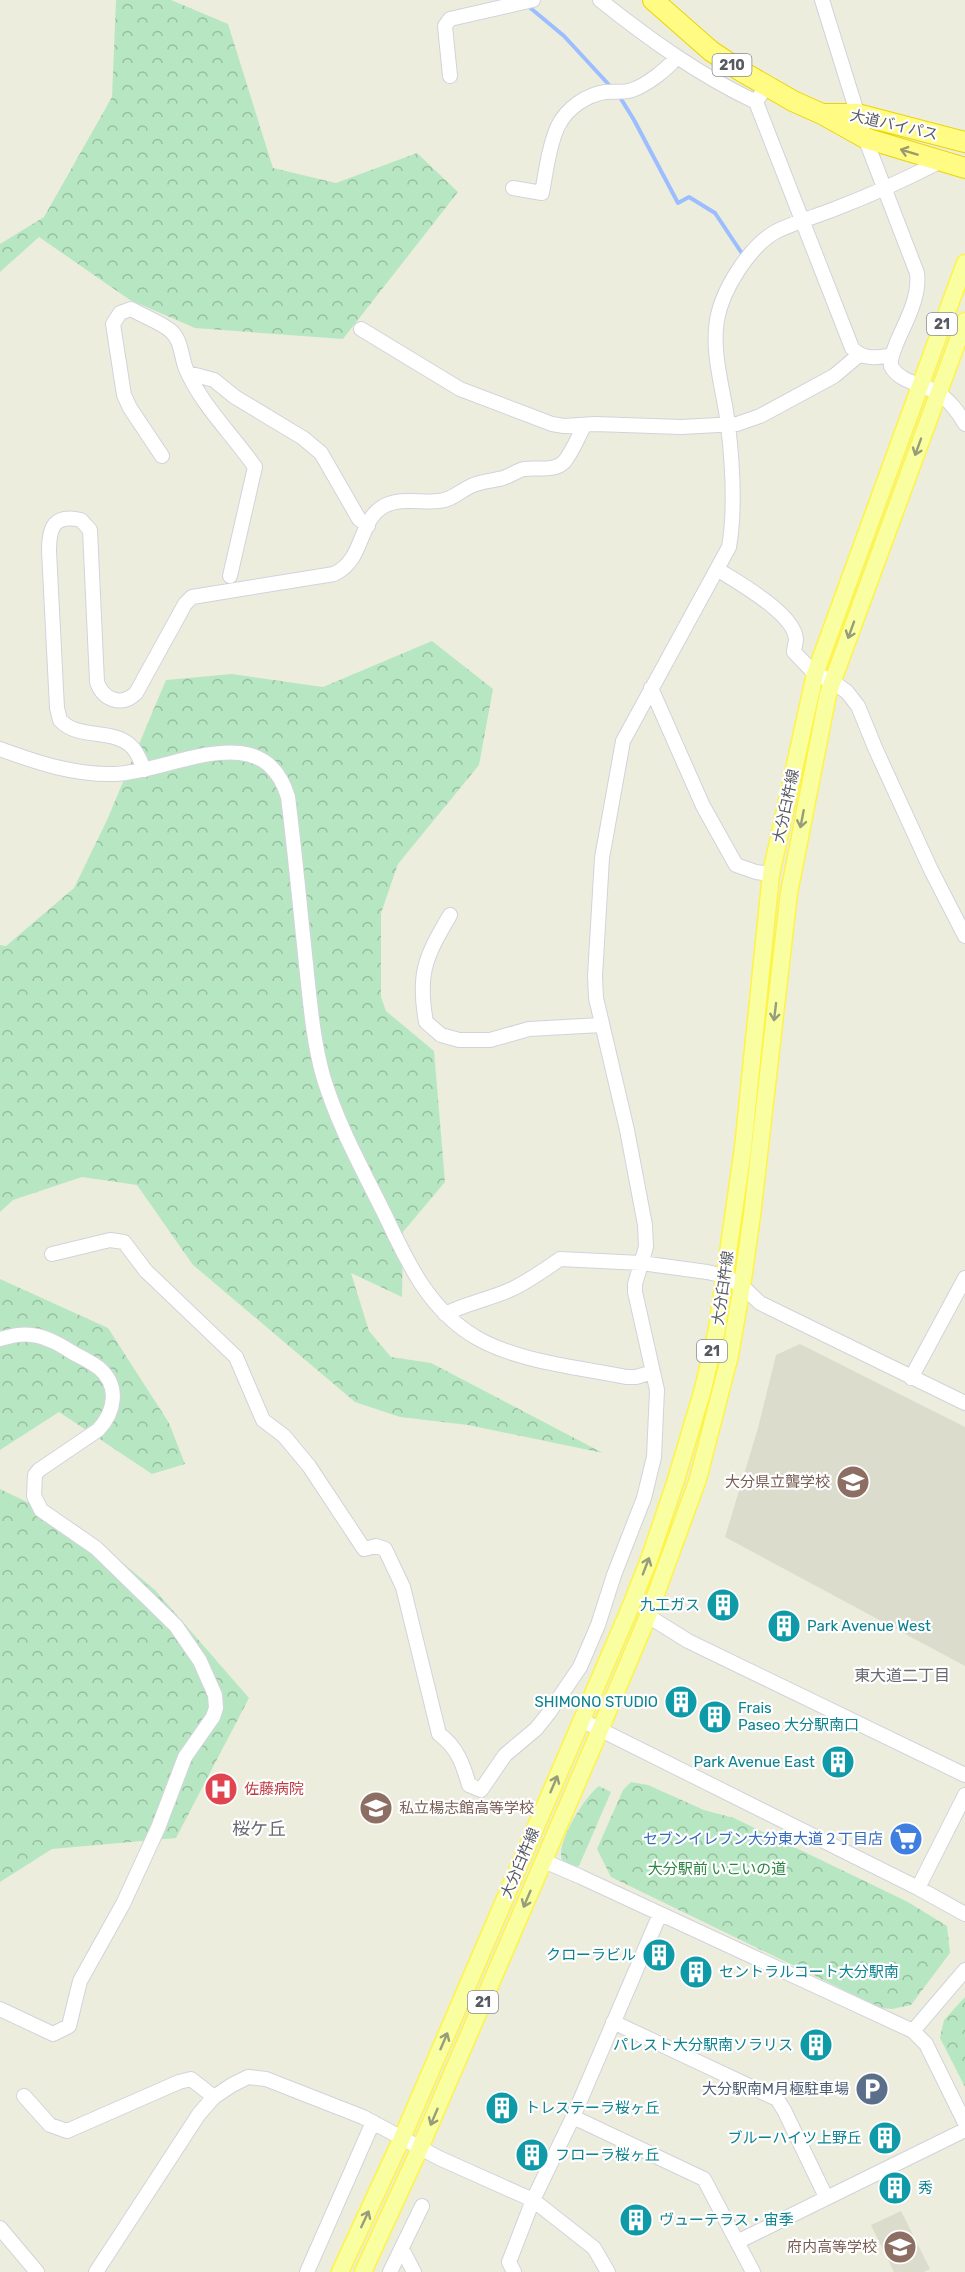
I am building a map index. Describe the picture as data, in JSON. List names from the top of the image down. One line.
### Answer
{"streets":{"highway":["210","大道バイパス"],"main road":["21","大分臼杵線"]},"districts":["東大道二丁目","桜ケ丘"],"parks":["大分駅前 いこいの道"],"places":{"school or university":["大分県立聾学校","私立楊志館高等学校","府内高等学校"],"building":["九工ガス","Park Avenue West","SHIMONO STUDIO","Frais Paseo 大分駅南口","Park Avenue East","クローラビル","セントラルコート大分駅南","パレスト大分駅南ソラリス","トレステーラ桜ヶ丘","ブルーハイツ上野丘","フローラ桜ヶ丘","秀","ヴューテラス・宙季"],"hospital":["佐藤病院"],"supermarket":["セブンイレブン大分東大道２丁目店"],"parking":["大分駅南M月極駐車場"]}}
